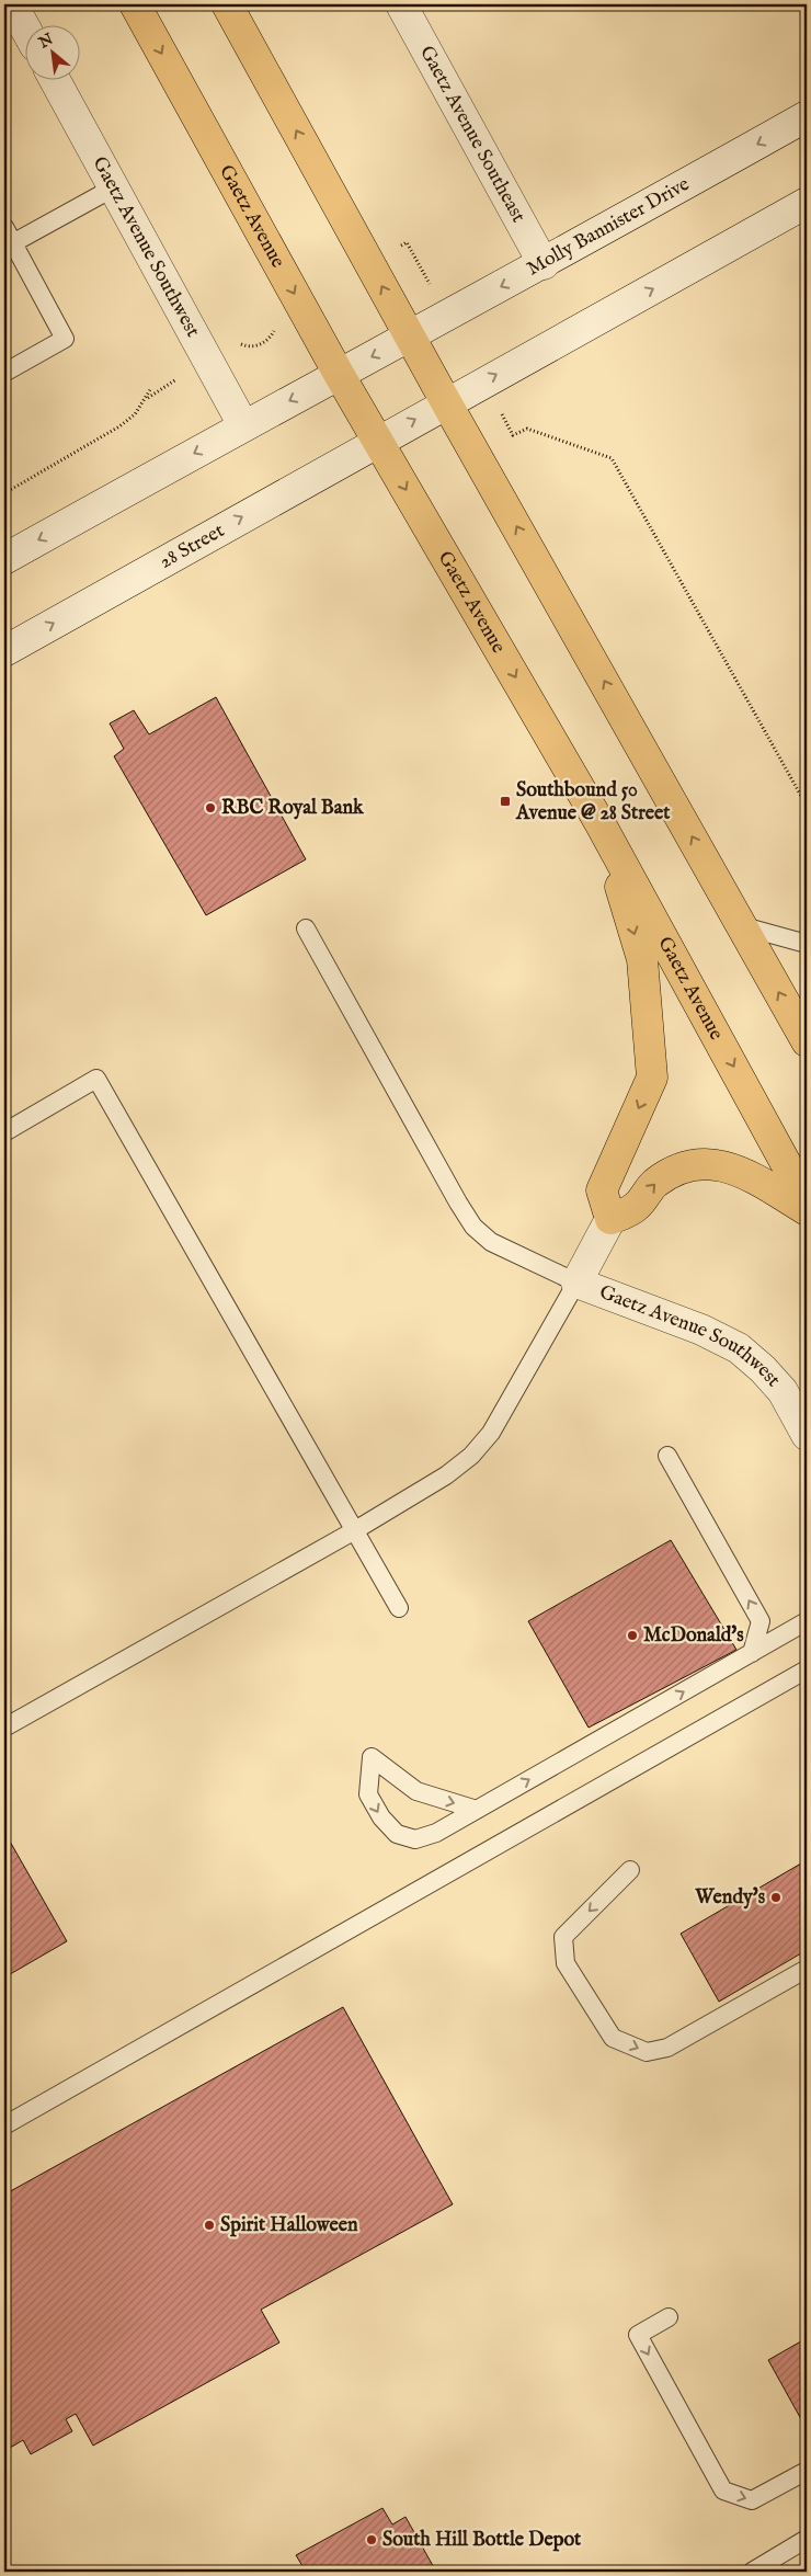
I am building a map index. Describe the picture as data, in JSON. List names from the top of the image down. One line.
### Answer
{"streets":{"main road":["Gaetz Avenue"],"street":["Gaetz Avenue Southeast","Molly Bannister Drive","Gaetz Avenue Southwest","28 Street"]},"crossings":[["Gaetz Avenue Southeast","Molly Bannister Drive"],["Gaetz Avenue","Molly Bannister Drive"],["Gaetz Avenue","28 Street"]],"places":{"transit":["Southbound 50 Avenue @ 28 Street"],"other":["RBC Royal Bank","McDonald's","Wendy's","Spirit Halloween","South Hill Bottle Depot"]},"north":"top left"}
